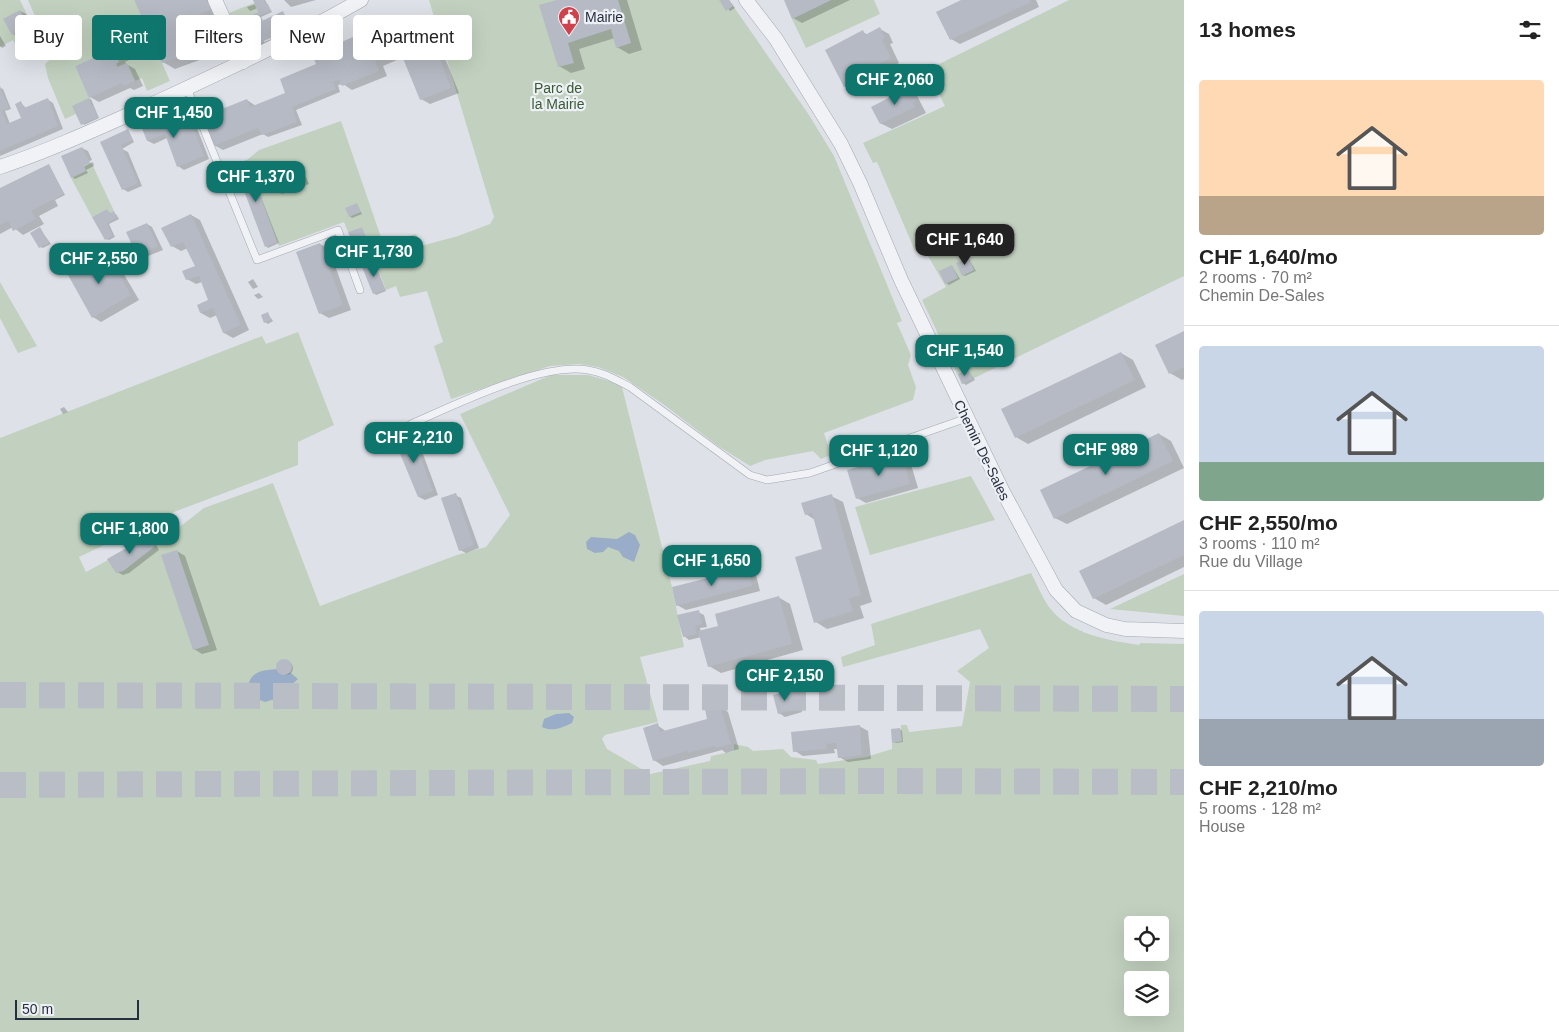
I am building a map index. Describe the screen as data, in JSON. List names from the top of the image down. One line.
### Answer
{"streets":{"street":["Chemin De-Sales"]},"parks":["Parc de la Mairie"],"places":{"public building":["Mairie"]},"scale_bar":"50 m","page":{"heading":"13 homes","chip":["Buy","Rent","Filters","New","Apartment"],"list":[{"name":"CHF 1,640/mo","note":"2 rooms · 70 m² · Chemin De-Sales"},{"name":"CHF 2,550/mo","note":"3 rooms · 110 m² · Rue du Village"},{"name":"CHF 2,210/mo","note":"5 rooms · 128 m² · House"}],"price":["CHF 2,060","CHF 1,450","CHF 1,370","CHF 1,640","CHF 1,730","CHF 2,550","CHF 1,540","CHF 2,210","CHF 989","CHF 1,120","CHF 1,800","CHF 1,650","CHF 2,150"],"scale":"50 m"}}
